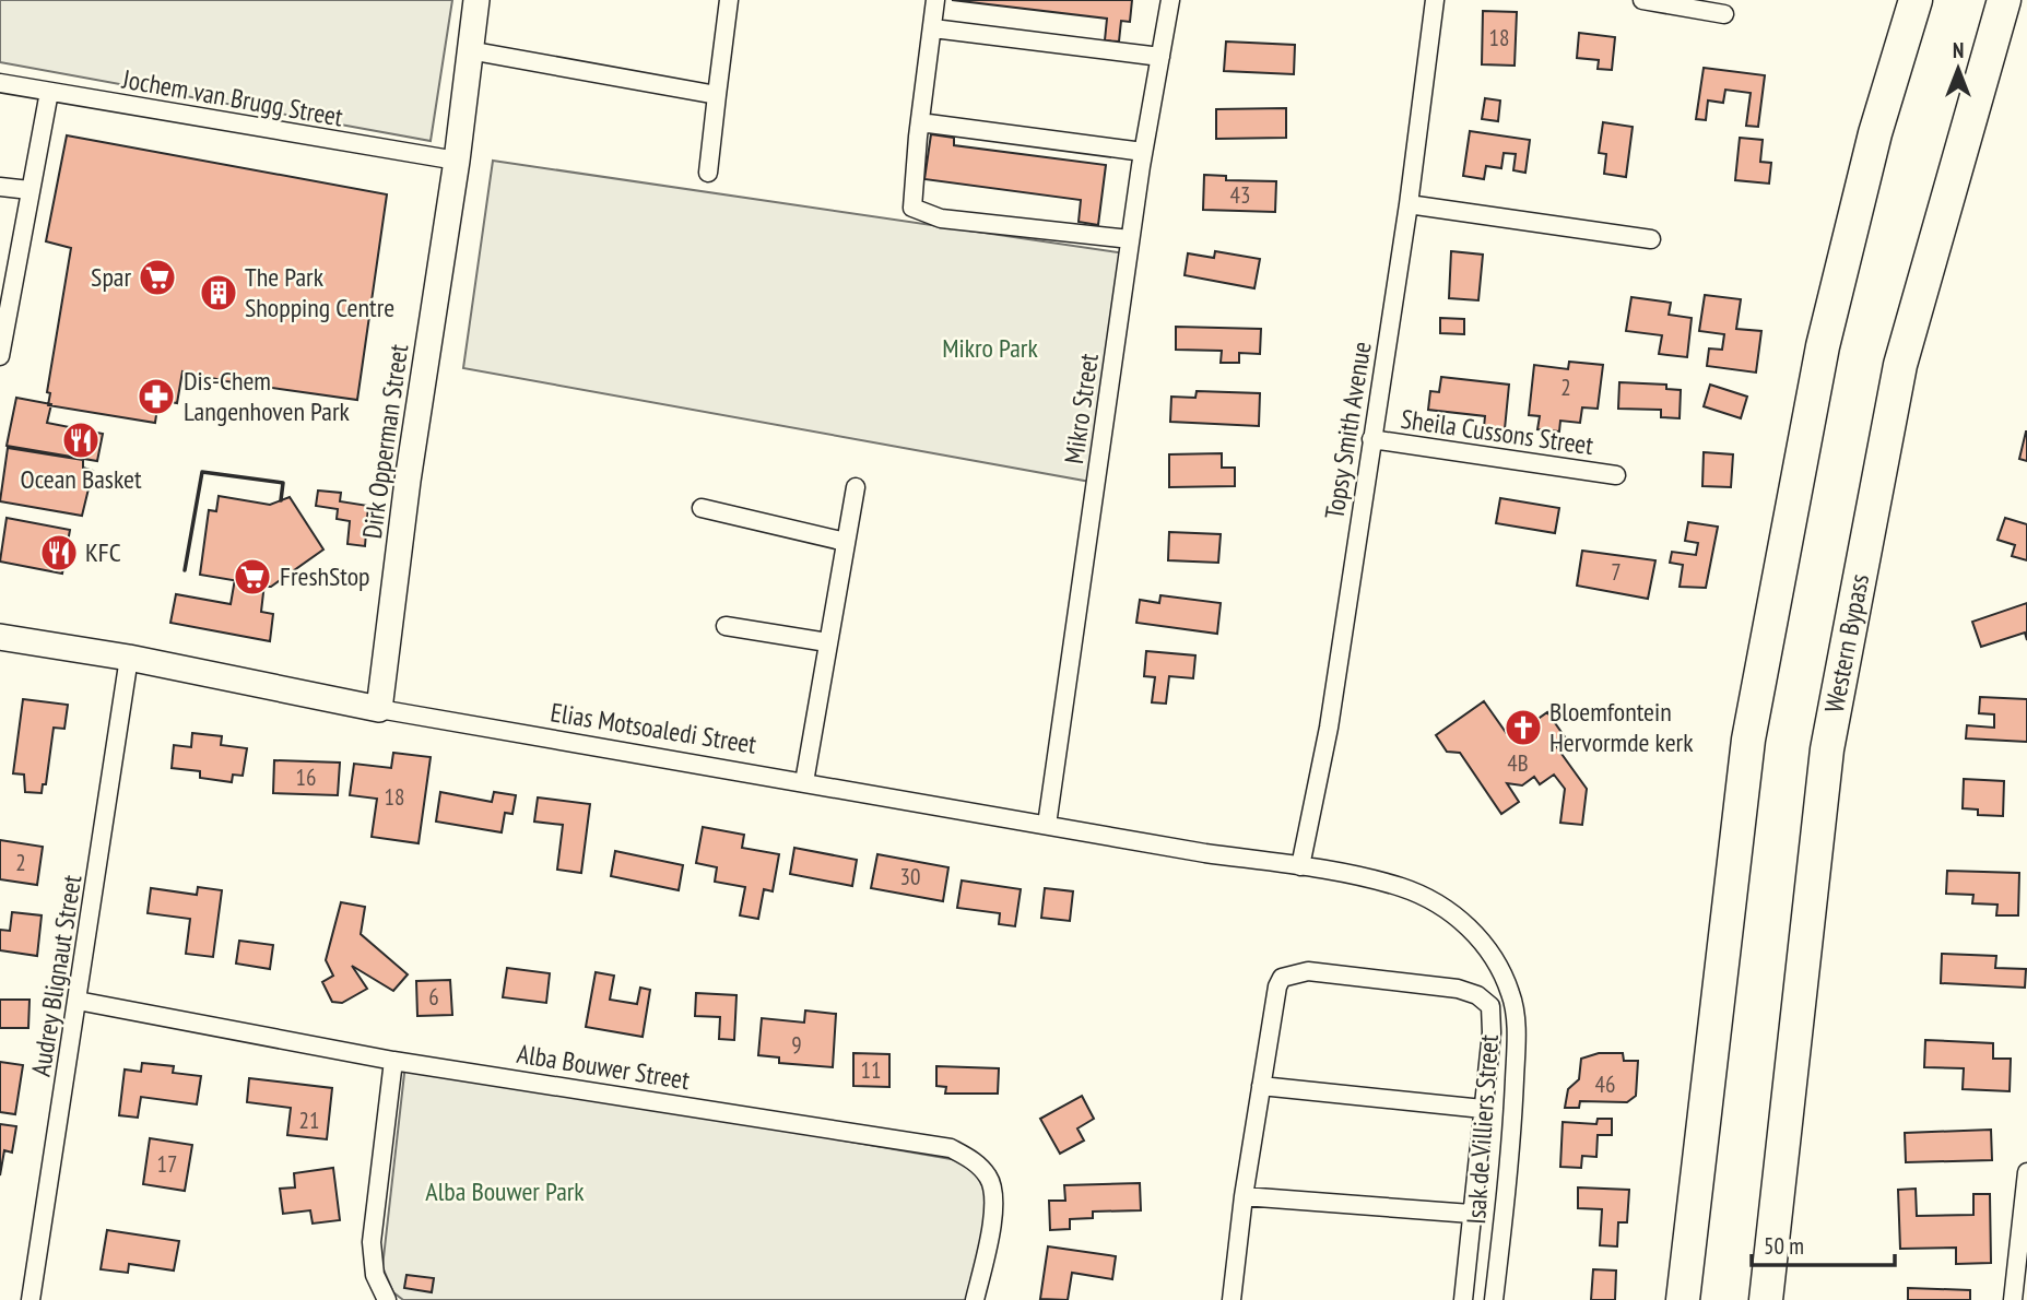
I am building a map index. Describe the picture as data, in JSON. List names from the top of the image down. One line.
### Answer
{"streets":{"highway":["Western Bypass"],"street":["Jochem van Brugg Street","Mikro Street","Topsy Smith Avenue","Sheila Cussons Street","Dirk Opperman Street","Elias Motsoaledi Street","Audrey Blignaut Street","Alba Bouwer Street","Isak de Villiers Street"]},"crossings":[["Jochem van Brugg Street","Dirk Opperman Street"],["Mikro Street","Elias Motsoaledi Street"],["Topsy Smith Avenue","Sheila Cussons Street"],["Topsy Smith Avenue","Elias Motsoaledi Street"],["Topsy Smith Avenue","Isak de Villiers Street"],["Dirk Opperman Street","Elias Motsoaledi Street"],["Elias Motsoaledi Street","Audrey Blignaut Street"],["Elias Motsoaledi Street","Isak de Villiers Street"],["Audrey Blignaut Street","Alba Bouwer Street"]],"parks":["Mikro Park","Alba Bouwer Park"],"places":{"supermarket":["Spar","FreshStop"],"building":["The Park Shopping Centre"],"pharmacy":["Dis-Chem Langenhoven Park"],"restaurant":["Ocean Basket","KFC"],"church":["Bloemfontein Hervormde kerk"]},"house_numbers":["18","43","2","7","4B","16","18","2","30","6","9","11","46","21","17"],"scale_bar":"50 m","north":"top"}
